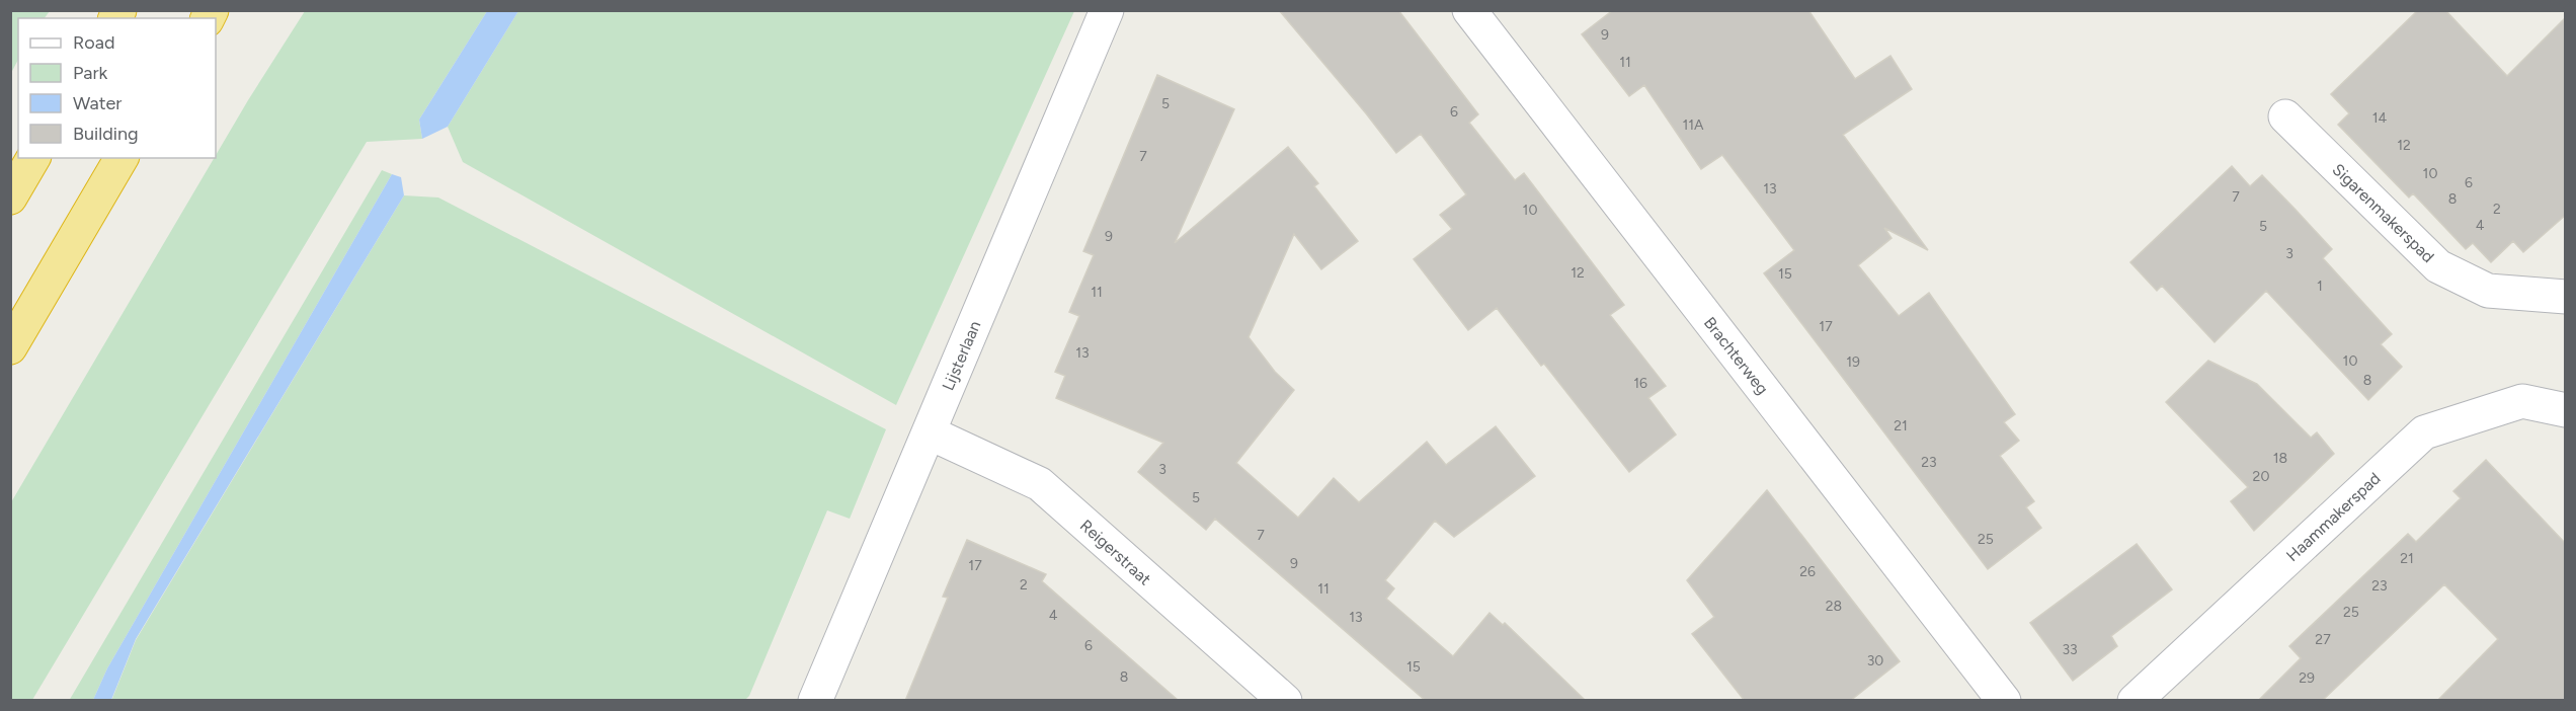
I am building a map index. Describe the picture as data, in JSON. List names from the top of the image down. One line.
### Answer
{"streets":{"street":["Sigarenmakerspad","Lijsterlaan","Brachterweg","Haammakerspad","Reigerstraat"]},"crossings":[["Lijsterlaan","Reigerstraat"]],"house_numbers":["9","11","5","6","14","11A","12","7","10","6","13","7","8","2","10","4","5","9","3","12","15","1","11","17","13","10","19","8","16","21","18","23","3","20","5","7","25","21","9","17","26","2","23","11","28","25","4","13","27","6","33","30","15","8","29"],"legend":["Road","Park","Water","Building"]}
